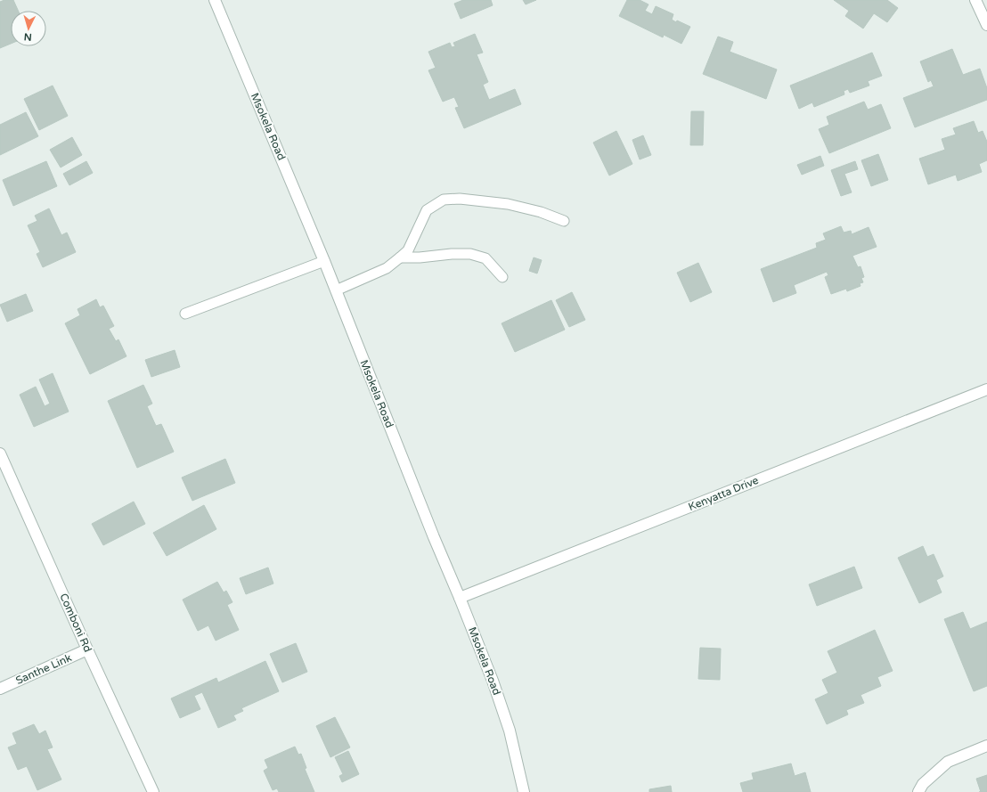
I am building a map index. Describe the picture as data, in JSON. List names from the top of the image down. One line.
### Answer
{"streets":{"street":["Msokela Road","Kenyatta Drive","Comboni Rd","Santhe Link"]},"crossings":[["Msokela Road","Kenyatta Drive"],["Comboni Rd","Santhe Link"]],"north":"bottom"}
